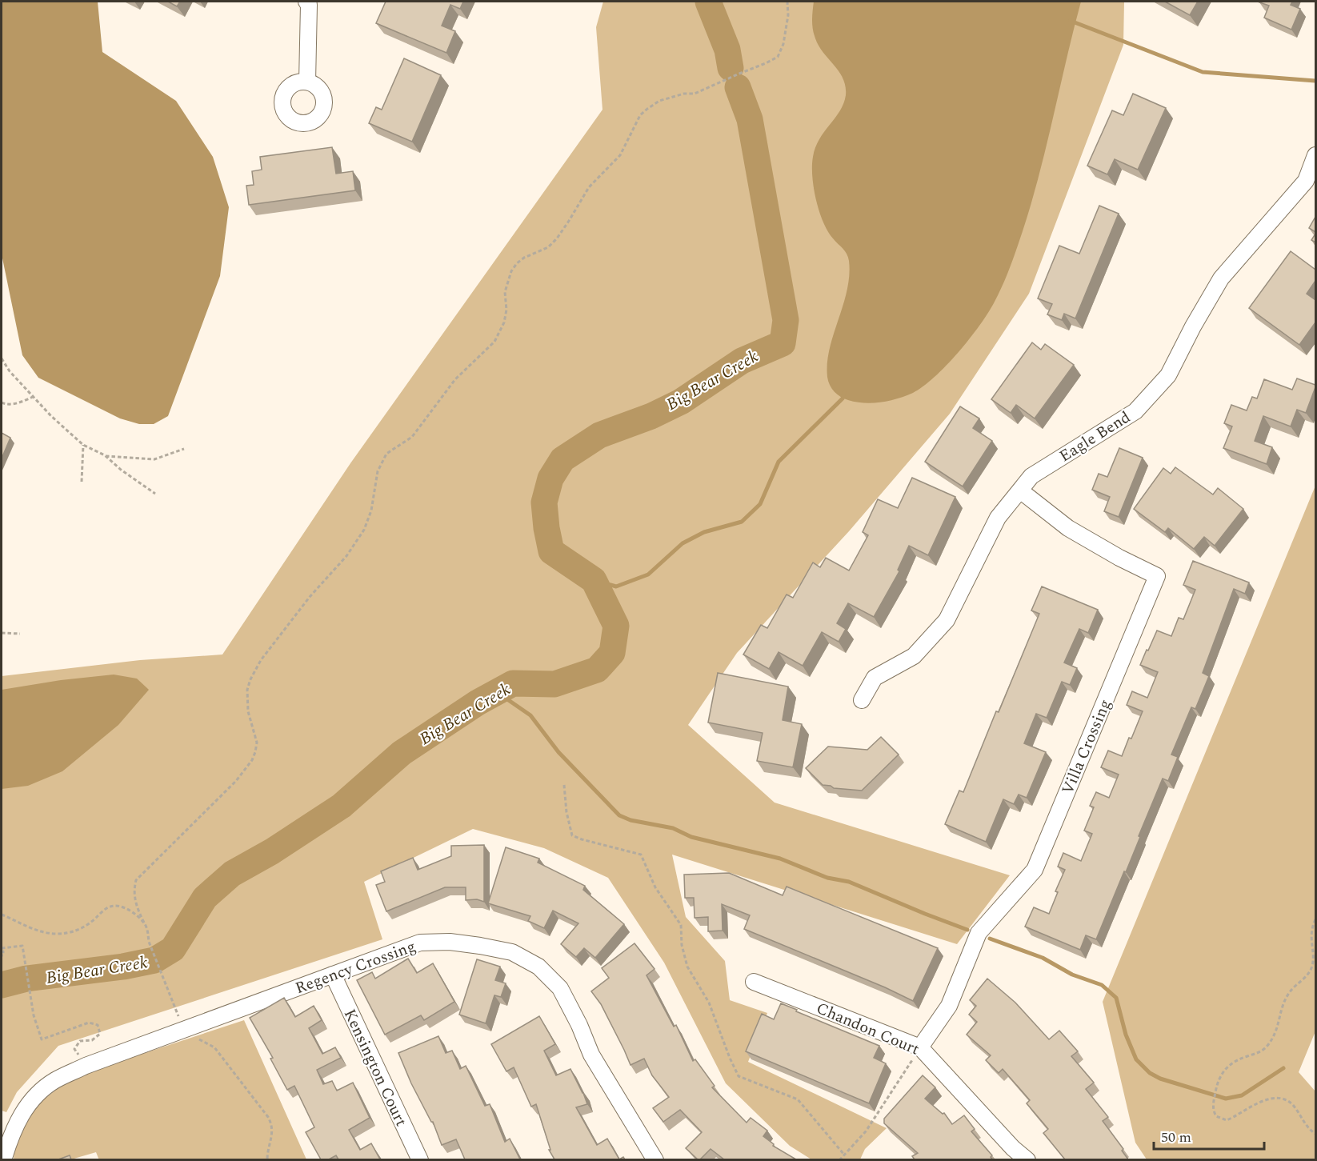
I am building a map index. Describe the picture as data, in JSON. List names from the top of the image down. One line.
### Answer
{"streets":{"street":["Eagle Bend","Villa Crossing","Regency Crossing","Chandon Court","Kensington Court"]},"crossings":[["Eagle Bend","Villa Crossing"],["Villa Crossing","Chandon Court"],["Regency Crossing","Kensington Court"]],"water":["Big Bear Creek"],"scale_bar":"50 m"}
